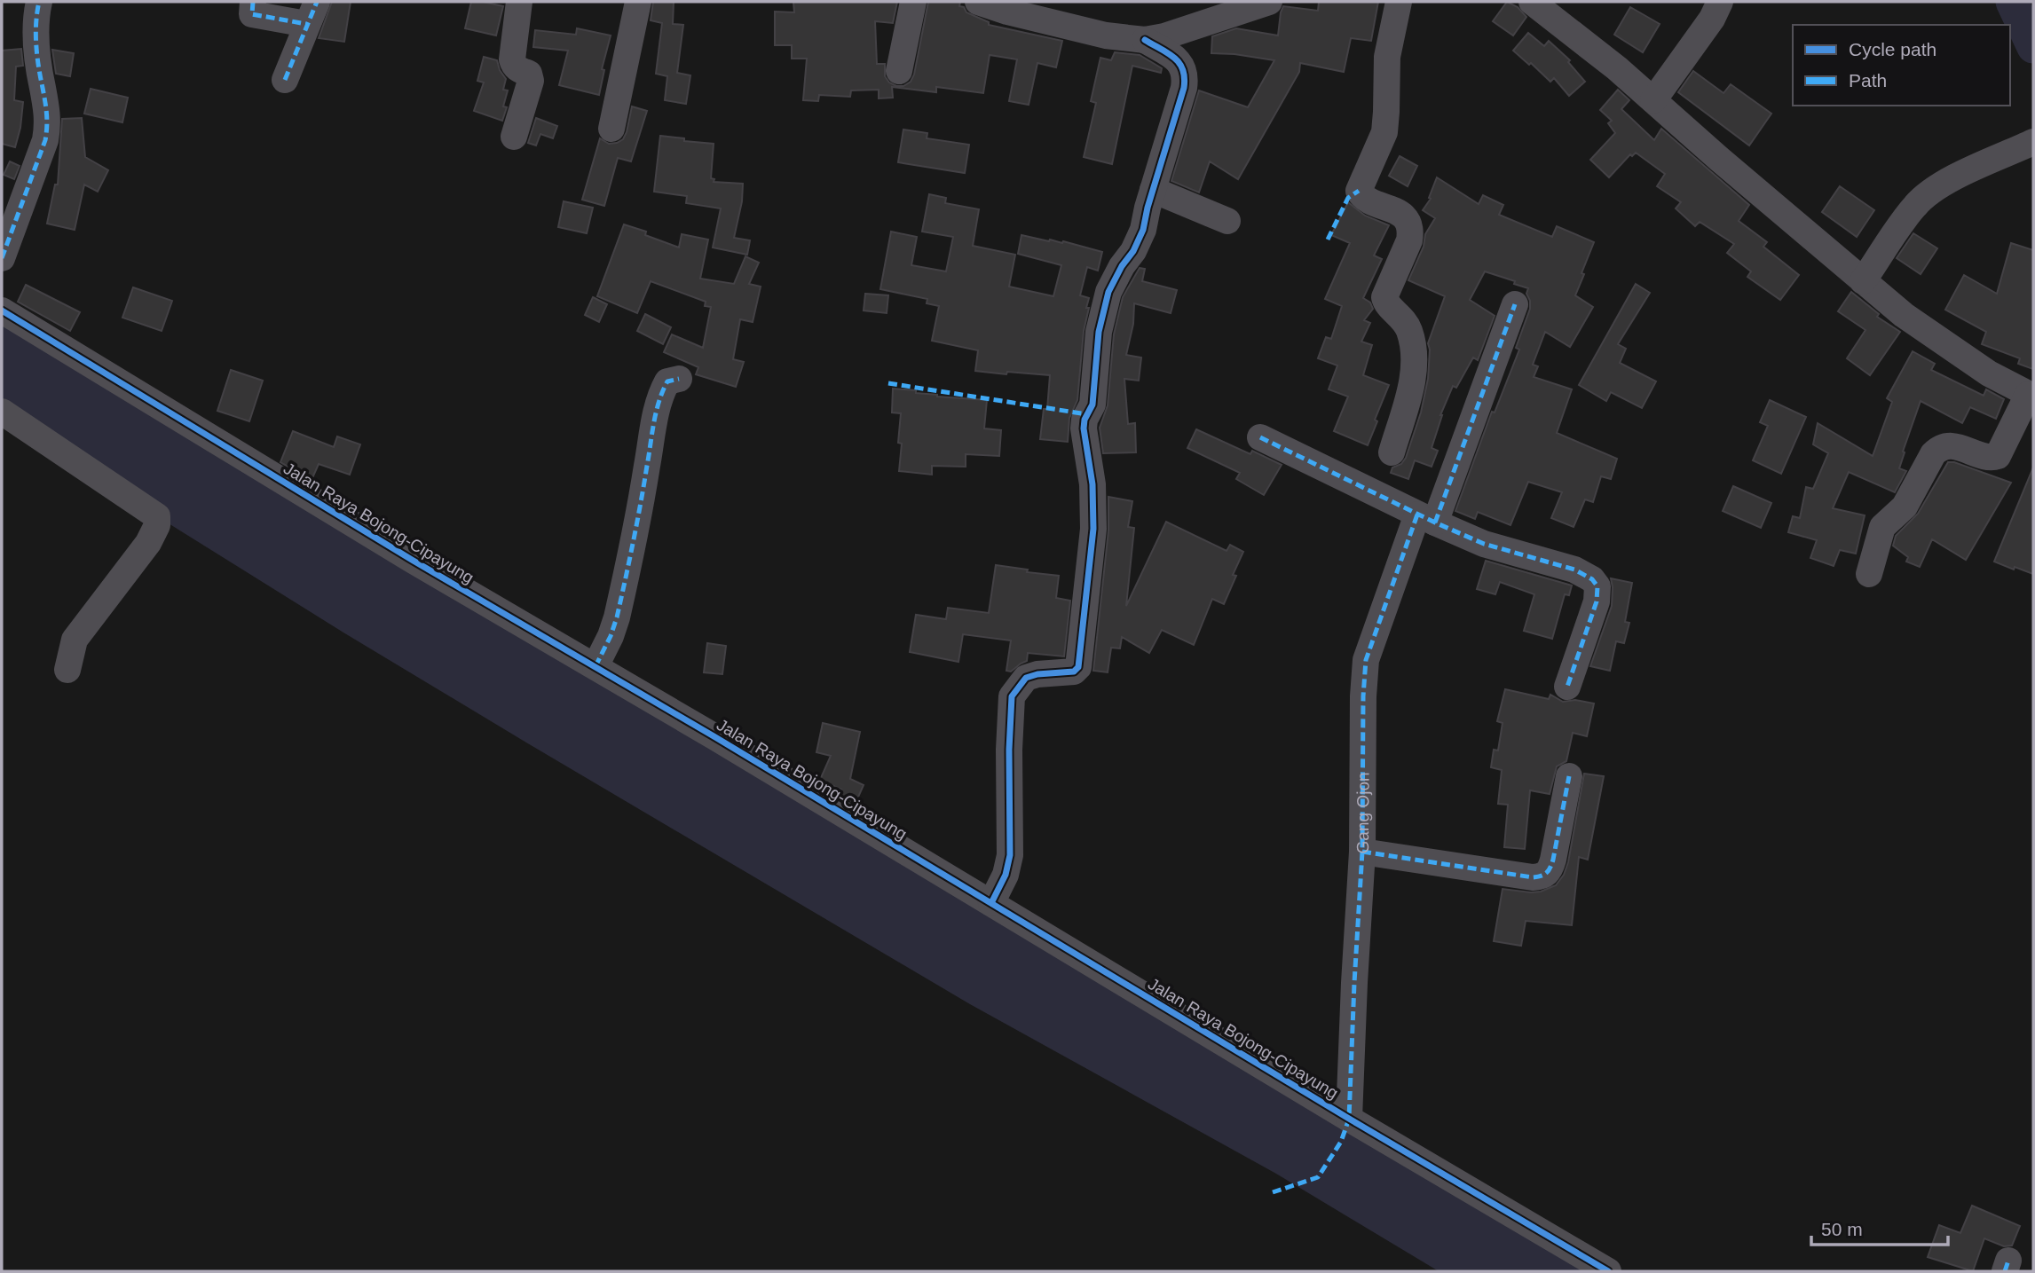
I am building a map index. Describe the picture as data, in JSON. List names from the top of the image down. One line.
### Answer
{"streets":{"street":["Jalan Raya Bojong-Cipayung","Gang Ojon"]},"crossings":[["Jalan Raya Bojong-Cipayung","Gang Ojon"]],"legend":["Cycle path","Path"],"scale_bar":"50 m"}
